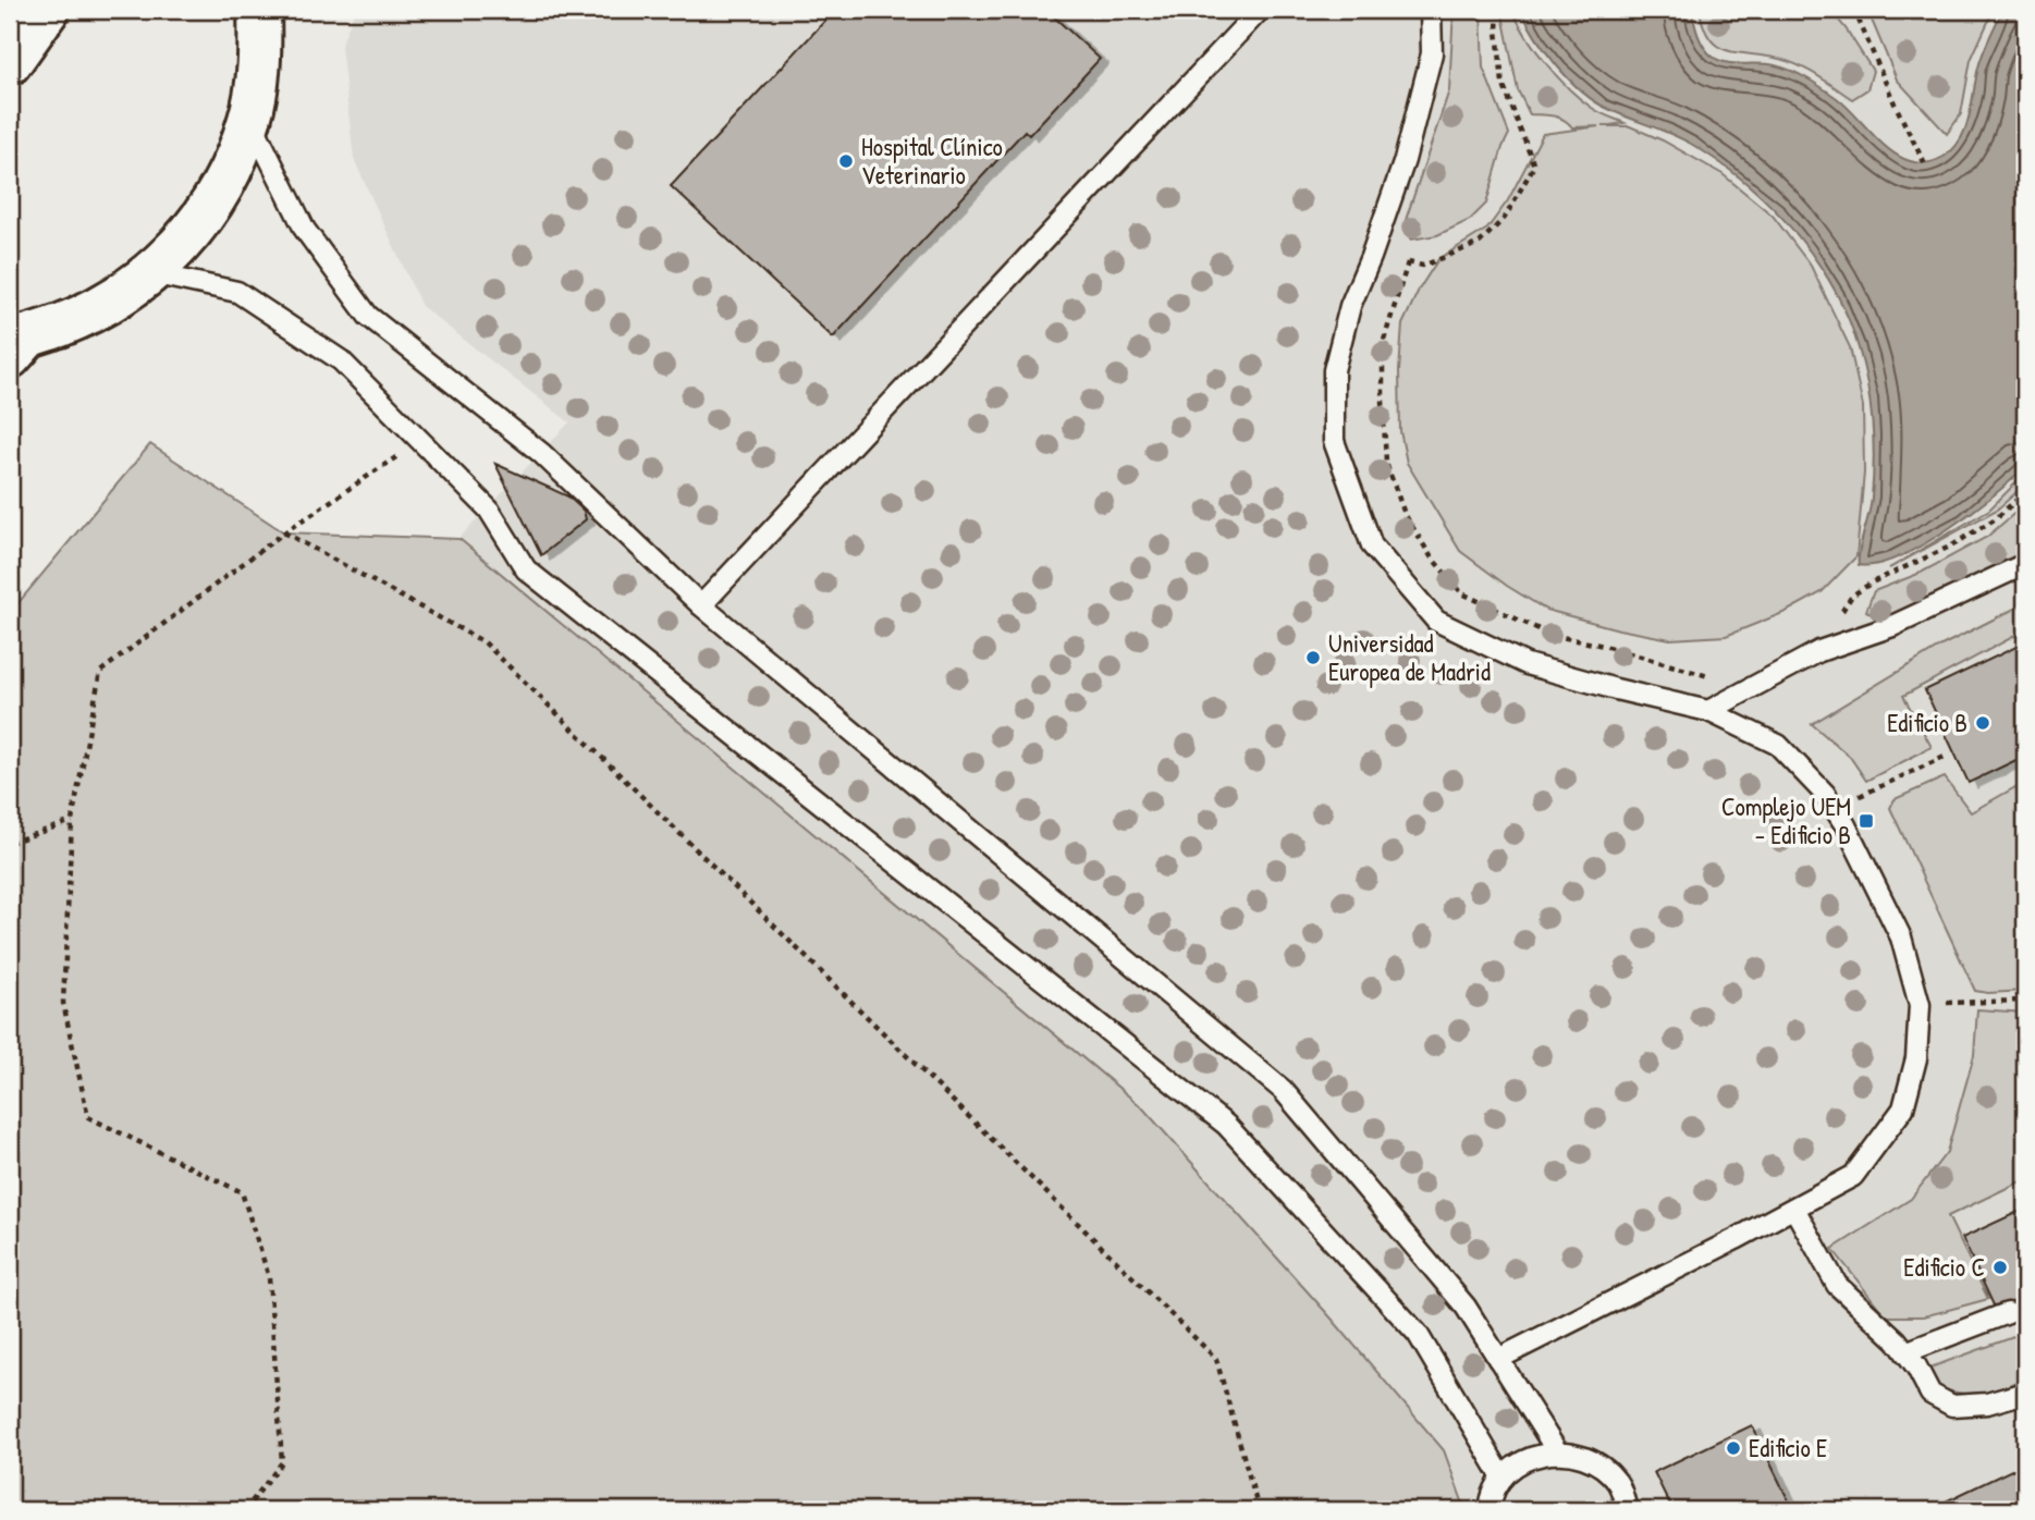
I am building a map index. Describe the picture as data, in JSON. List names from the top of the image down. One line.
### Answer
{"places":{"other":["Hospital Clínico Veterinario","Universidad Europea de Madrid","Edificio B","Edificio C","Edificio E"],"transit":["Complejo UEM - Edificio B"]}}
